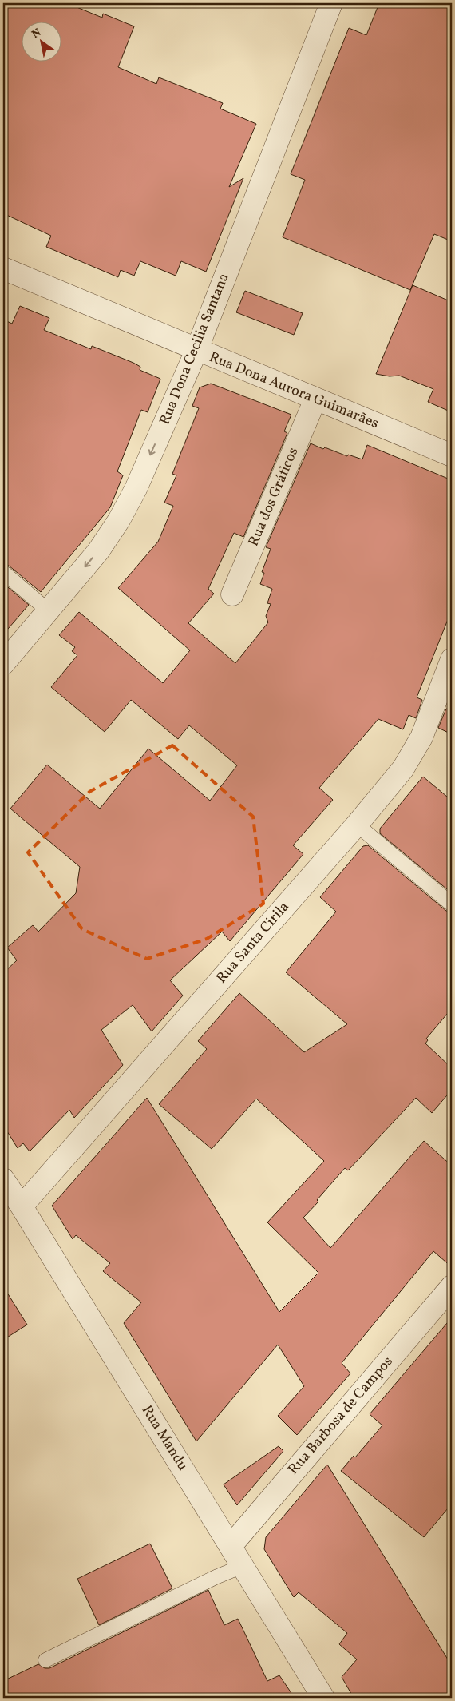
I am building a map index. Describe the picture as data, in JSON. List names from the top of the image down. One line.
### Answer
{"streets":{"street":["Rua Dona Cecilia Santana","Rua Dona Aurora Guimarães","Rua dos Gráficos","Rua Santa Cirila","Rua Barbosa de Campos","Rua Mandu"]},"crossings":[["Rua Dona Cecilia Santana","Rua Dona Aurora Guimarães"],["Rua Dona Aurora Guimarães","Rua dos Gráficos"],["Rua Santa Cirila","Rua Mandu"],["Rua Barbosa de Campos","Rua Mandu"]],"one_way":["Rua Dona Cecilia Santana"],"north":"top left"}
